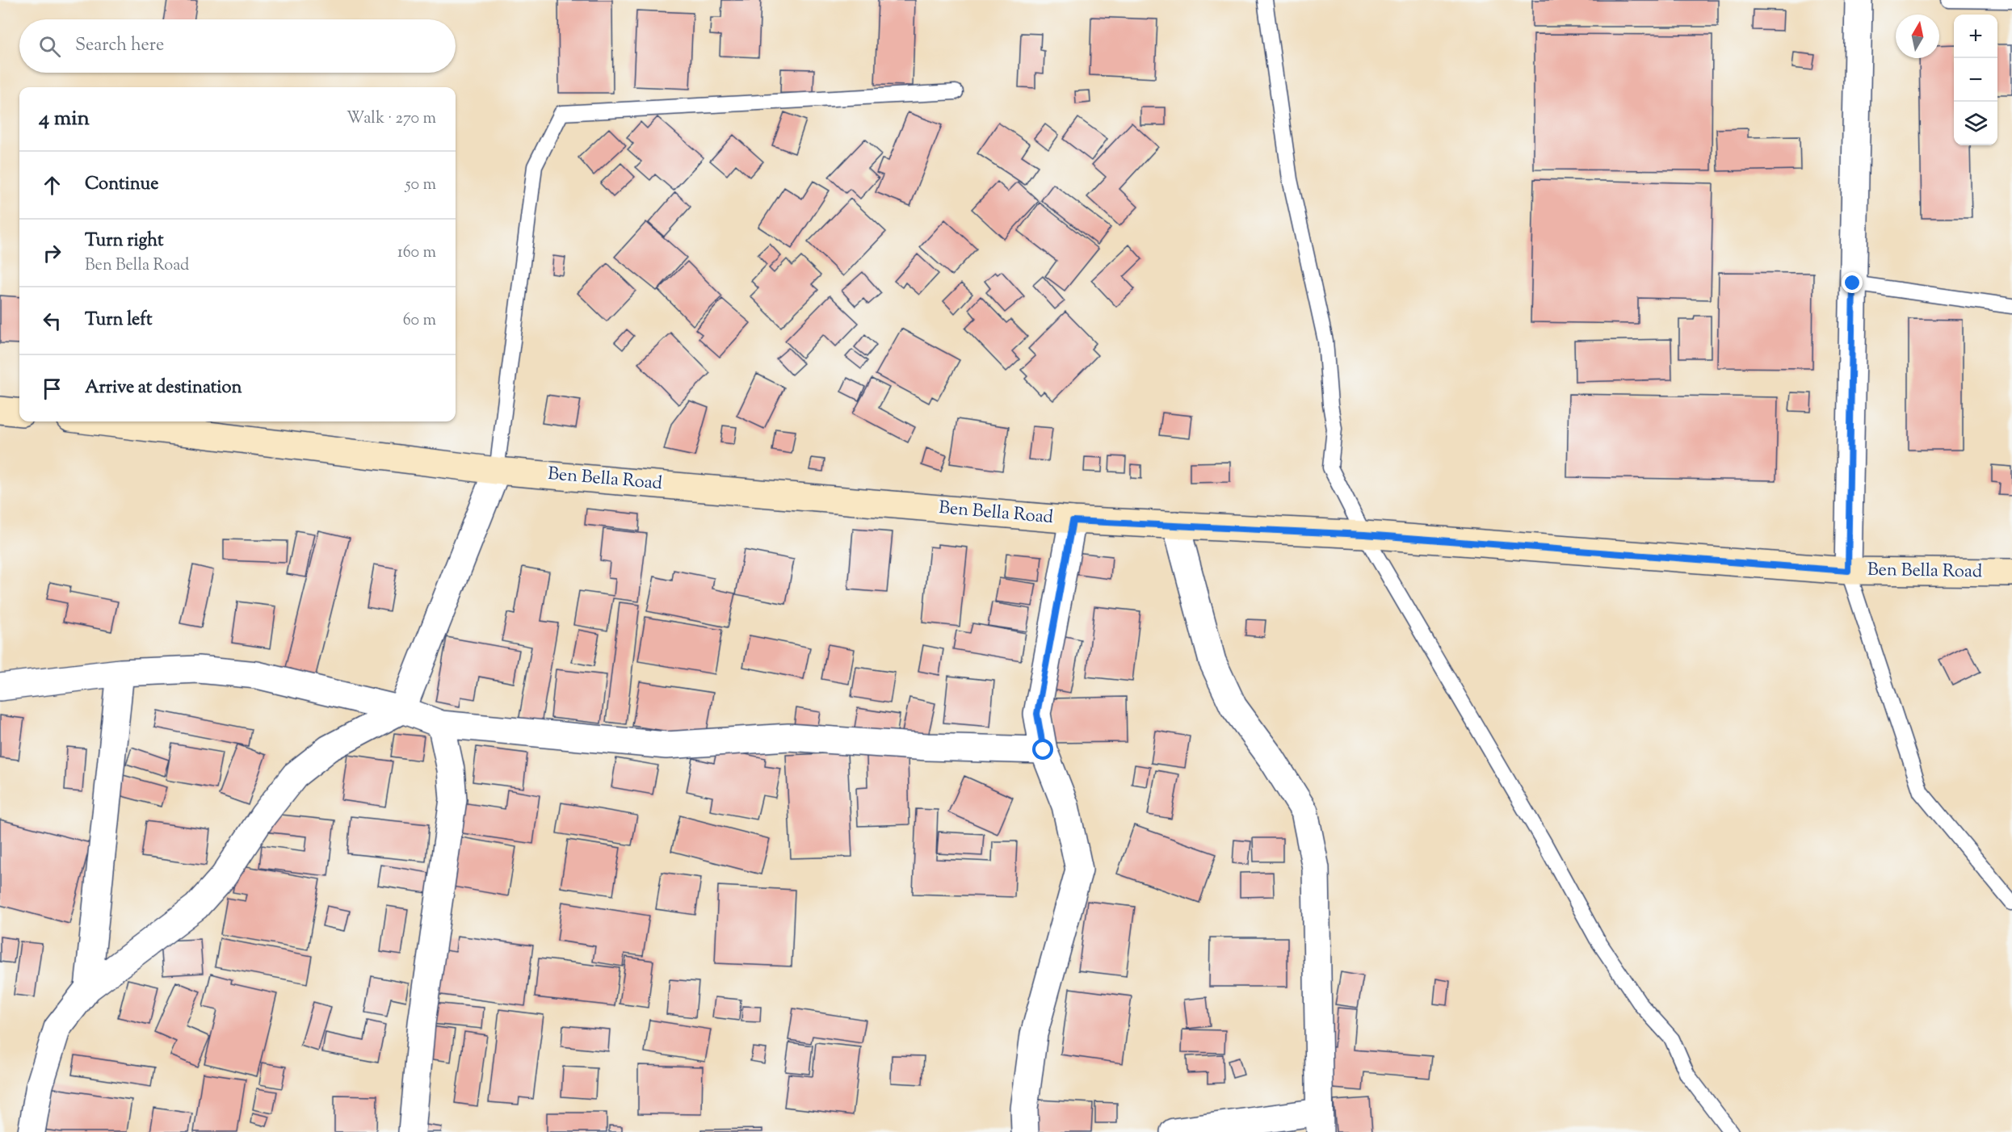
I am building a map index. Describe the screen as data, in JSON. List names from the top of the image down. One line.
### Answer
{"streets":{"main road":["Ben Bella Road"]},"north":"top","page":{"map_buttons":["+","−"],"search":"Search here","heading":["4 min","Walk · 270 m"],"list":[["Continue","50 m"],["Turn right","Ben Bella Road","160 m"],["Turn left","60 m"],"Arrive at destination"]}}
